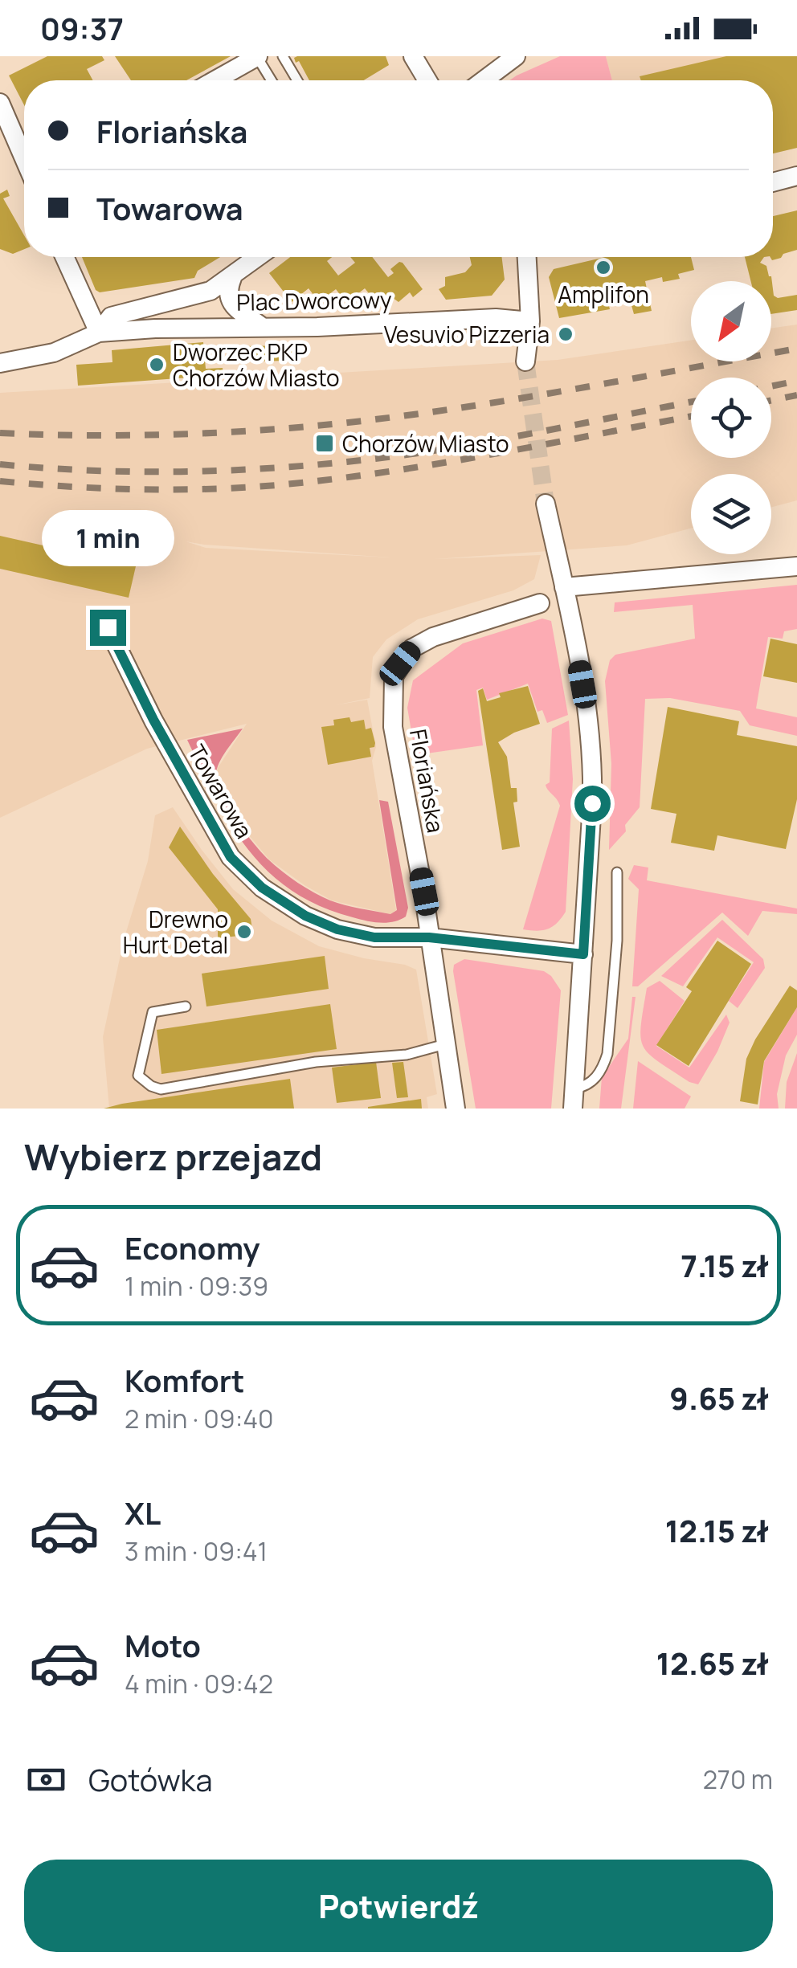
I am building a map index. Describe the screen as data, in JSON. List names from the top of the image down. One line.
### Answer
{"streets":{"street":["Plac Dworcowy","Floriańska","Towarowa"]},"crossings":[["Floriańska","Towarowa"]],"places":{"other":["Amplifon","Vesuvio Pizzeria","Dworzec PKP Chorzów Miasto","Drewno Hurt Detal"],"transit":["Chorzów Miasto"]},"north":"bottom left","page":{"status":"09:37","banner":["Floriańska","Towarowa"],"bubble":"1 min","heading":"Wybierz przejazd","list":[{"name":"Economy","note":"1 min · 09:39","value":"7.15 zł"},{"name":"Komfort","note":"2 min · 09:40","value":"9.65 zł"},{"name":"XL","note":"3 min · 09:41","value":"12.15 zł"},{"name":"Moto","note":"4 min · 09:42","value":"12.65 zł"}],"pay":["Gotówka","270 m"],"buttons":"Potwierdź"}}
